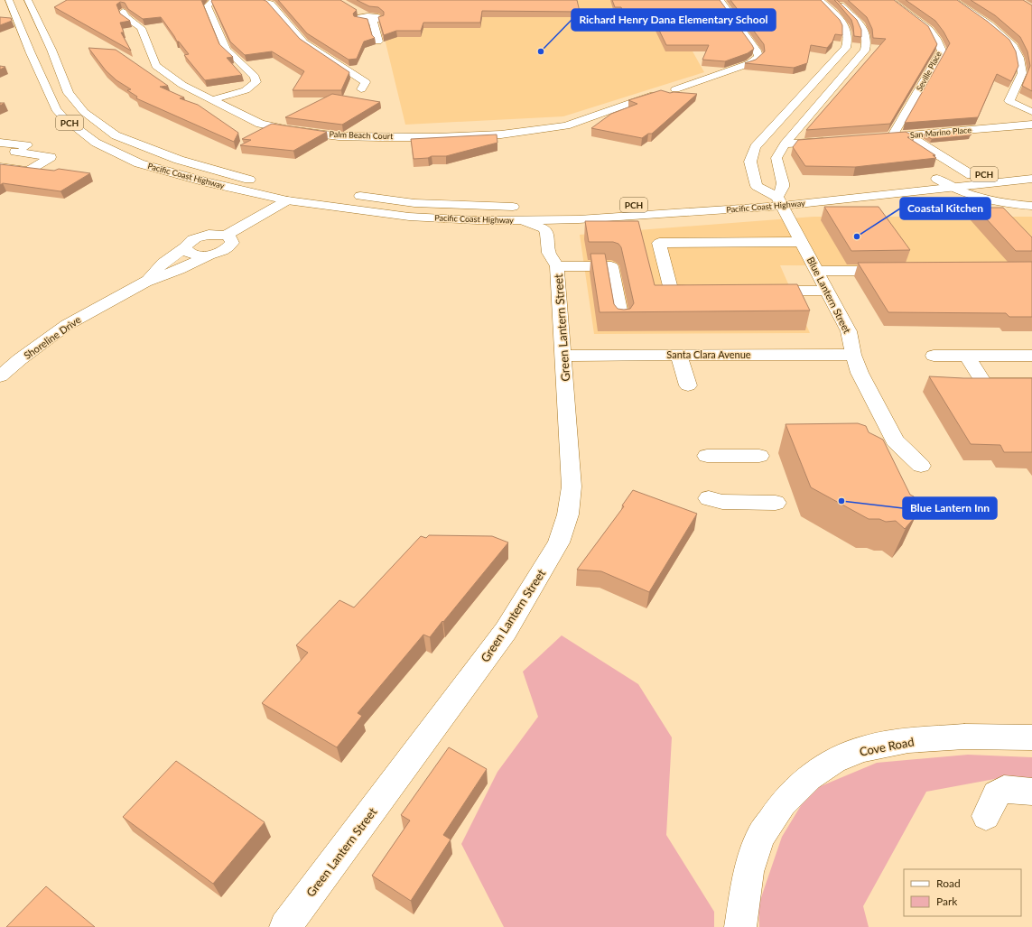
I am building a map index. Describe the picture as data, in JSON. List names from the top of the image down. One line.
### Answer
{"streets":{"main road":["Seville Place","PCH","San Marino Place","Palm Beach Court","Pacific Coast Highway","Blue Lantern Street","Green Lantern Street","Shoreline Drive","Santa Clara Avenue","Cove Road"]},"crossings":[["Seville Place","San Marino Place"],["Pacific Coast Highway","Blue Lantern Street"],["Pacific Coast Highway","Shoreline Drive"],["Blue Lantern Street","Santa Clara Avenue"],["Green Lantern Street","Santa Clara Avenue"]],"places":["Richard Henry Dana Elementary School","Coastal Kitchen","Blue Lantern Inn"],"legend":["Road","Park"]}
